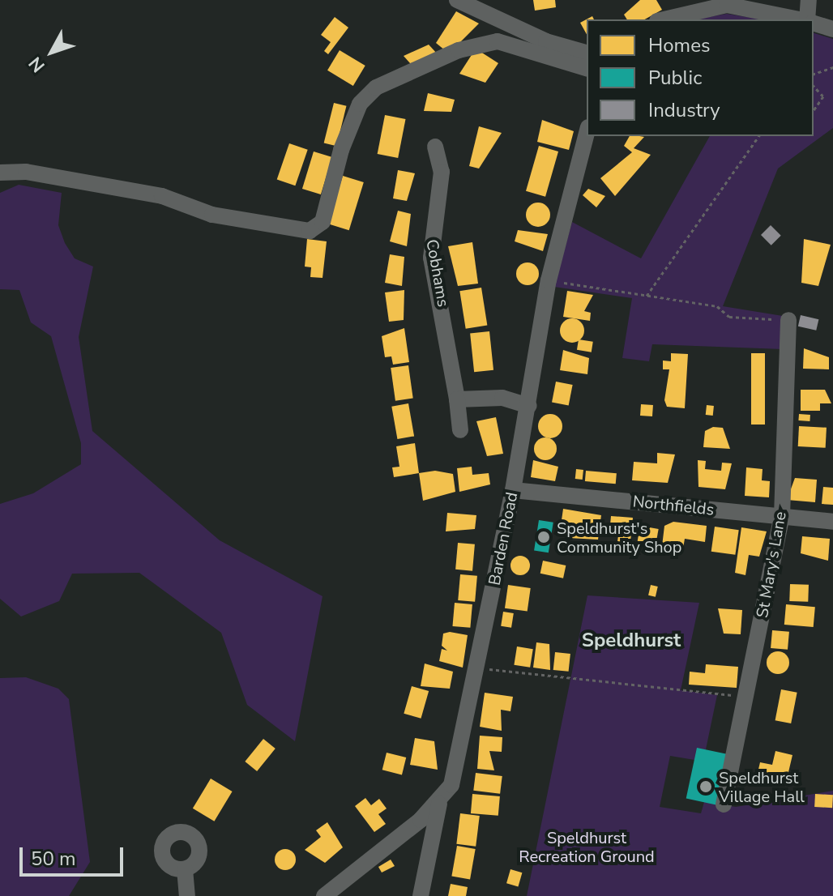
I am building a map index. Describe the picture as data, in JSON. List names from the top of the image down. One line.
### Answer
{"streets":{"street":["Cobhams","Northfields","Barden Road","St Mary's Lane"]},"crossings":[["Northfields","Barden Road"],["Northfields","St Mary's Lane"]],"districts":["Speldhurst"],"parks":["Speldhurst Recreation Ground"],"places":["Speldhurst's Community Shop","Speldhurst Village Hall"],"legend":["Homes","Public","Industry"],"scale_bar":"50 m","north":"bottom left"}
